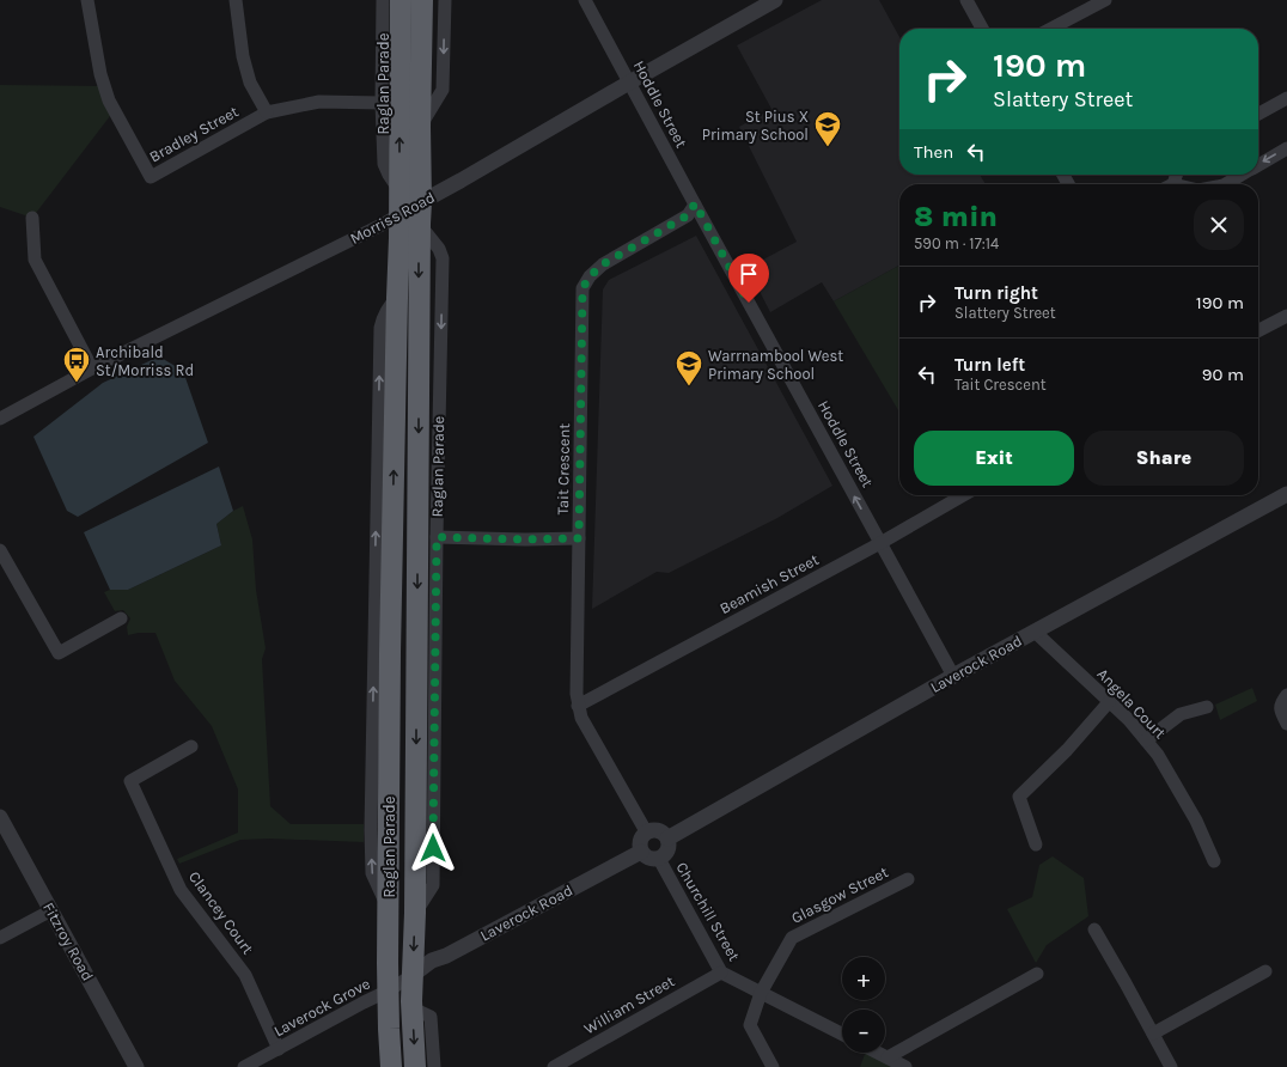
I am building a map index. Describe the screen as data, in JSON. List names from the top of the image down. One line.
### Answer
{"streets":{"highway":["Raglan Parade"],"street":["Hoddle Street","Bradley Street","Morriss Road","Tait Crescent","Beamish Street","Laverock Road","Angela Court","Glasgow Street","Churchill Street","Clancey Court","Fitzroy Road","William Street","Laverock Grove"]},"crossings":[["Raglan Parade","Bradley Street"],["Raglan Parade","Morriss Road"],["Raglan Parade","Laverock Road"],["Raglan Parade","Laverock Grove"],["Hoddle Street","Morriss Road"],["Hoddle Street","Tait Crescent"],["Hoddle Street","Beamish Street"],["Hoddle Street","Laverock Road"],["Tait Crescent","Beamish Street"],["Tait Crescent","Laverock Road"],["Tait Crescent","Churchill Street"],["Laverock Road","Angela Court"],["Laverock Road","Churchill Street"],["Laverock Road","Laverock Grove"],["Glasgow Street","Churchill Street"],["Churchill Street","William Street"],["Clancey Court","Laverock Grove"]],"one_way":["Hoddle Street"],"places":{"school or university":["St Pius X Primary School","Warrnambool West Primary School"],"bus stop":["Archibald St/Morriss Rd"]},"page":{"turn":["190 m","Slattery Street"],"then":"Then","heading":["8 min","590 m · 17:14"],"list":[{"name":"Turn right","note":"Slattery Street","value":"190 m"},{"name":"Turn left","note":"Tait Crescent","value":"90 m"}],"buttons":["Exit","Share"],"map_buttons":["+","−"]}}
